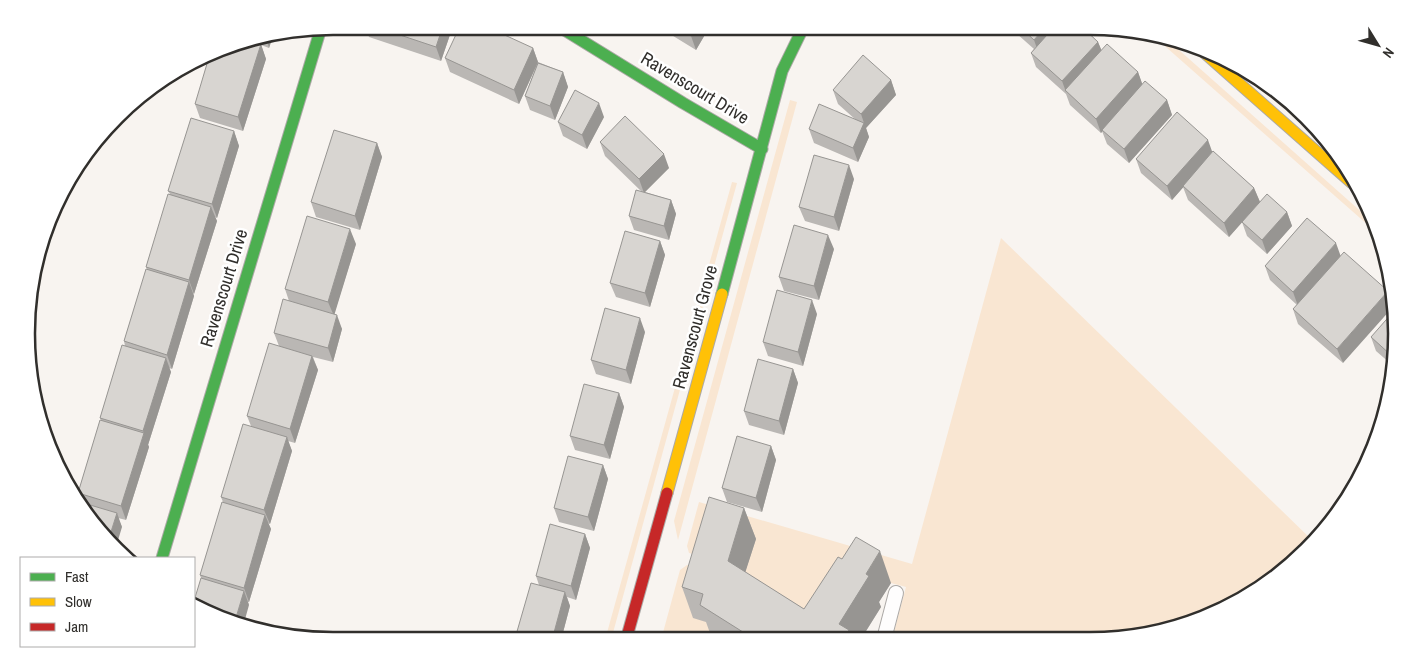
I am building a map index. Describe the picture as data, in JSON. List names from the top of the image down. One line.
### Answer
{"streets":{"street":["Ravenscourt Drive","Ravenscourt Grove"]},"crossings":[["Ravenscourt Drive","Ravenscourt Grove"]],"legend":["Fast","Slow","Jam"],"north":"bottom right"}
